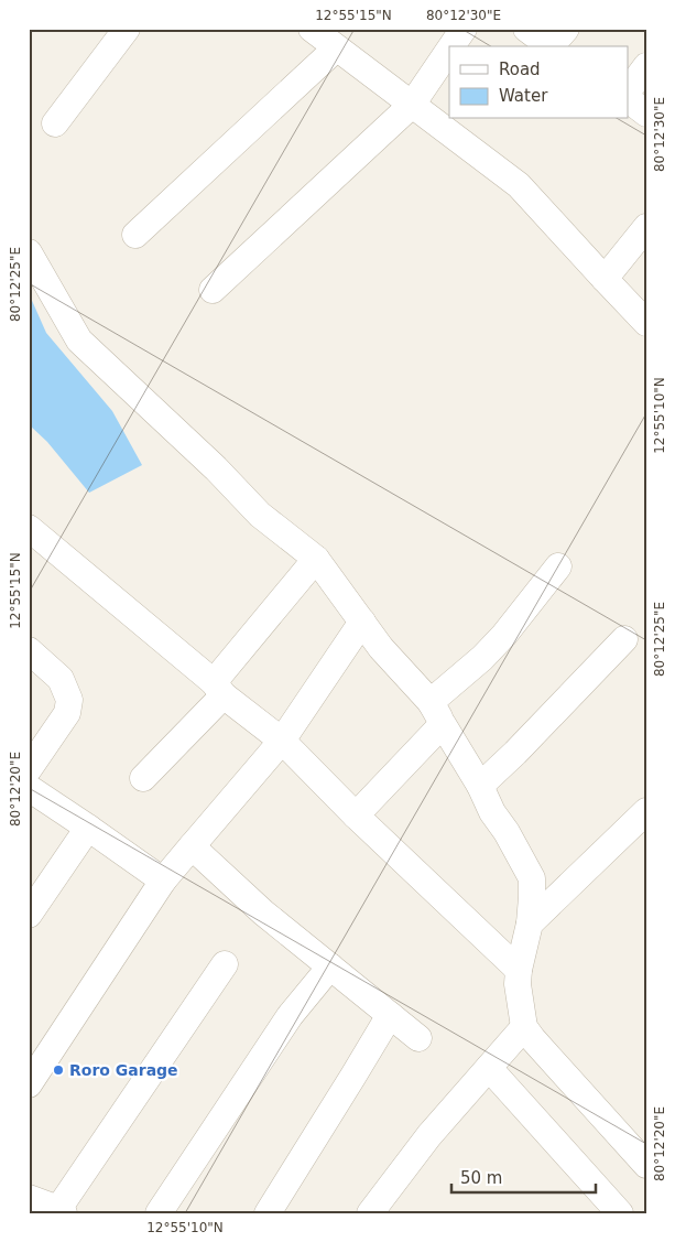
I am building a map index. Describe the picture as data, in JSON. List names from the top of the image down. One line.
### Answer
{"places":["Roro Garage"],"legend":["Road","Water"],"scale_bar":"50 m","coordinates":["12°55'15\"N","80°12'30\"E","80°12'25\"E","12°55'10\"N","80°12'20\"E"]}
